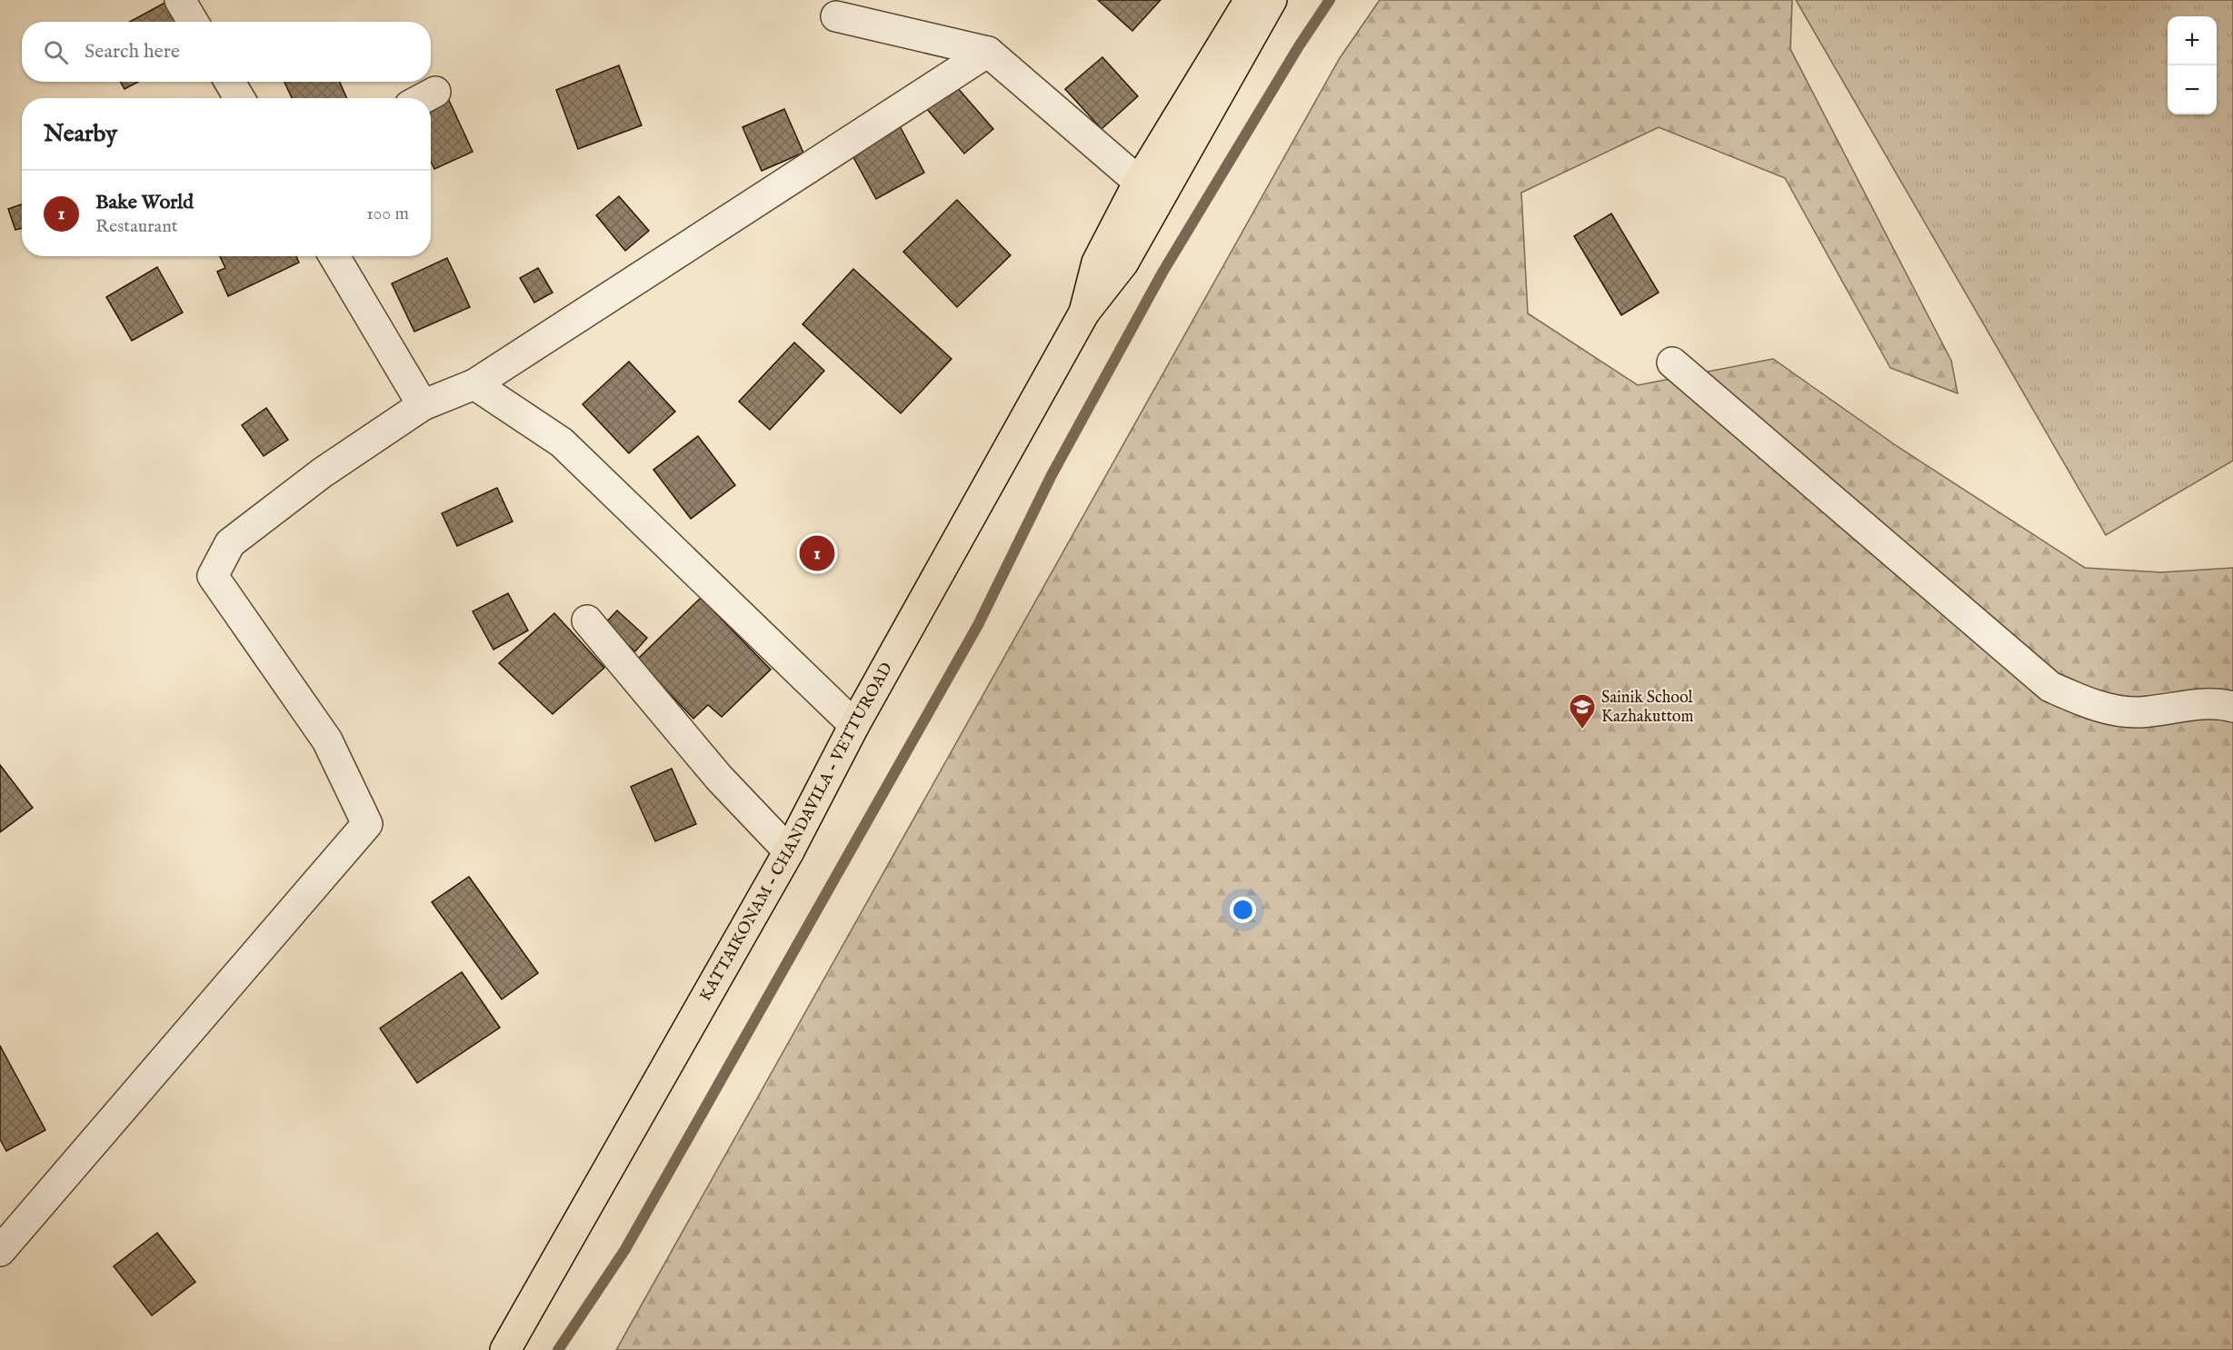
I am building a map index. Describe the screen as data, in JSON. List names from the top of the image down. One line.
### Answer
{"streets":{"main road":["KATTAIKONAM - CHANDAVILA - VETTUROAD"]},"places":{"school or university":["Sainik School Kazhakuttom"]},"page":{"map_buttons":["+","−"],"search":"Search here","heading":"Nearby","list":[{"mark":"1","name":"Bake World","note":"Restaurant","value":"100 m"}],"pins":"1"}}
